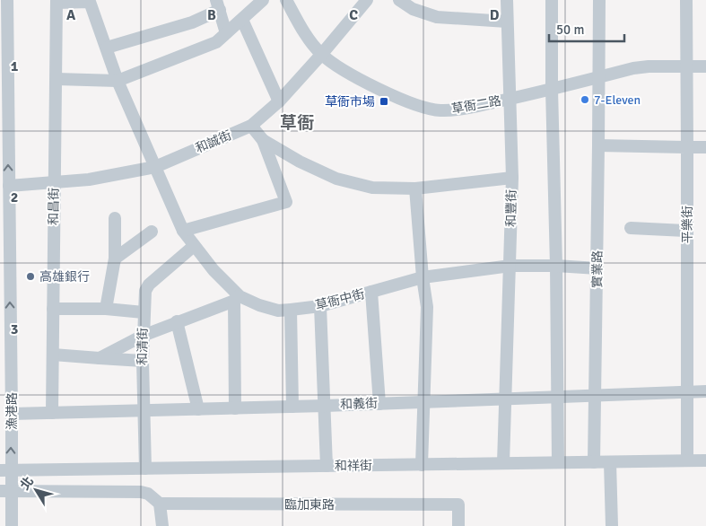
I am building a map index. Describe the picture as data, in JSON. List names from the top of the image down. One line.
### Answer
{"streets":{"street":["草衙二路","和誠街","和昌街","和豐街","平樂街","實業路","草衙中街","和清街","和義街","漁港路","和祥街","臨加東路"]},"crossings":[["草衙二路","和誠街"],["草衙二路","平樂街"],["草衙二路","實業路"],["和誠街","和昌街"],["和誠街","和豐街"],["和誠街","草衙中街"],["和誠街","漁港路"],["和昌街","草衙中街"],["和昌街","和義街"],["和豐街","草衙中街"],["和豐街","和義街"],["和豐街","和祥街"],["平樂街","和義街"],["平樂街","和祥街"],["實業路","草衙中街"],["實業路","和義街"],["實業路","和祥街"],["草衙中街","和清街"],["和清街","和義街"],["和清街","和祥街"],["和義街","漁港路"],["漁港路","和祥街"]],"one_way":["漁港路"],"districts":["草衙"],"places":{"other":["7-Eleven","高雄銀行"],"transit":["草衙市場"]},"scale_bar":"50 m","north":"top left","grid":{"columns":["A","B","C","D"],"rows":["1","2","3"]}}
